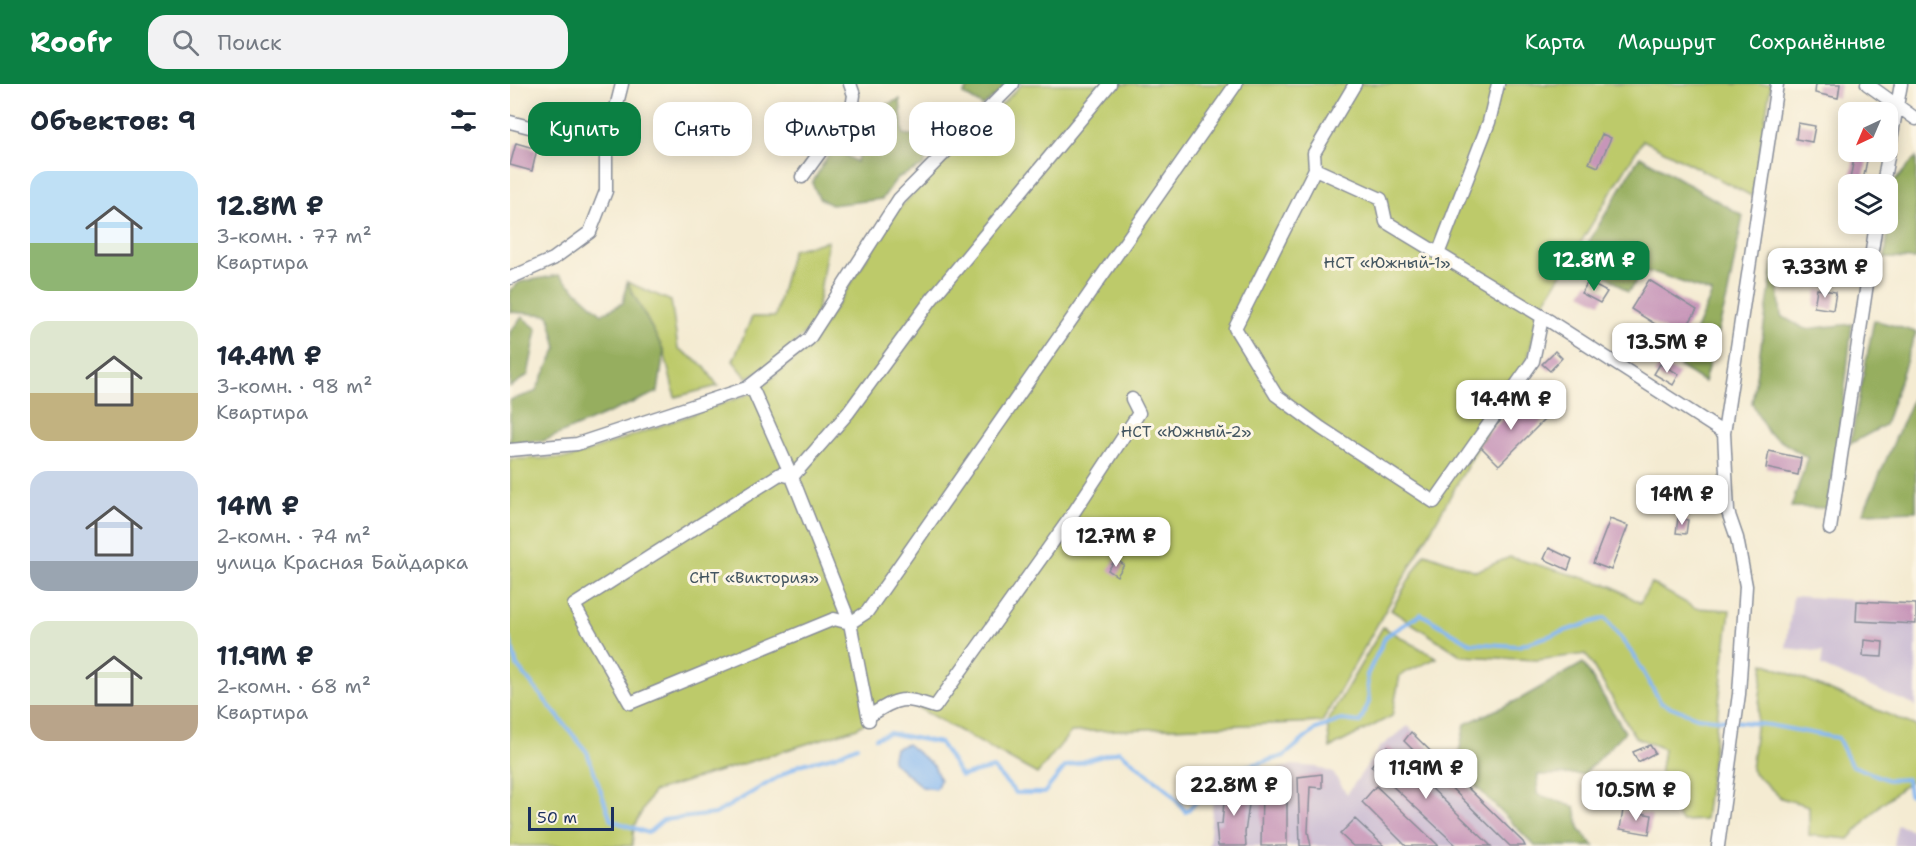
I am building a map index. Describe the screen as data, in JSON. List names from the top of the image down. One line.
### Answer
{"parks":["НСТ «Южный-1»","НСТ «Южный-2»","СНТ «Виктория»"],"scale_bar":"50 m","north":"bottom left","page":{"header":"Roofr","search":"Поиск","nav":["Карта","Маршрут","Сохранённые"],"heading":"Объектов: 9","chip":["Купить","Снять","Фильтры","Новое"],"list":[{"name":"12.8M ₽","note":"3-комн. · 77 m² · Квартира"},{"name":"14.4M ₽","note":"3-комн. · 98 m² · Квартира"},{"name":"14M ₽","note":"2-комн. · 74 m² · улица Красная Байдарка"},{"name":"11.9M ₽","note":"2-комн. · 68 m² · Квартира"}],"price":["12.8M ₽","7.33M ₽","13.5M ₽","14.4M ₽","14M ₽","12.7M ₽","11.9M ₽","22.8M ₽","10.5M ₽"],"scale":"50 m"}}
